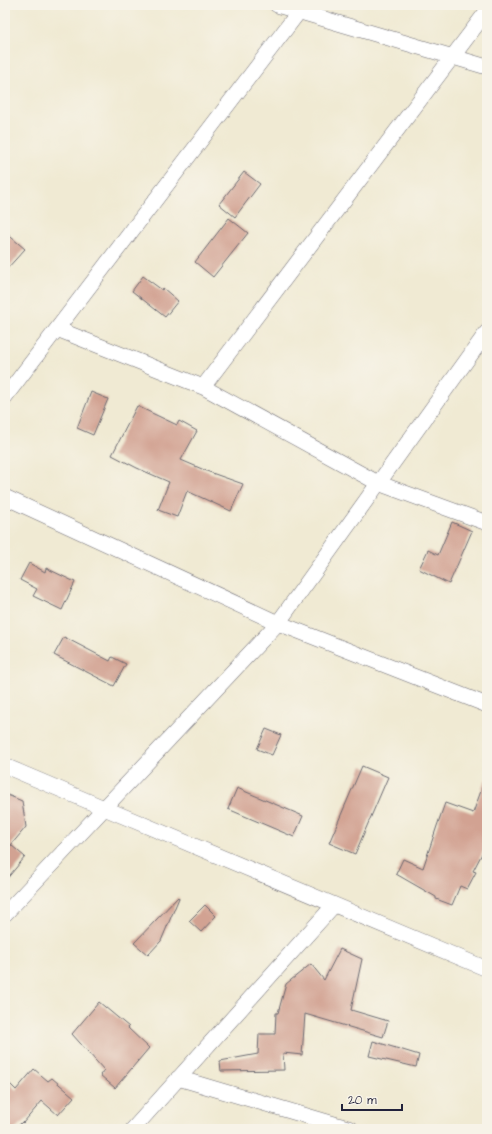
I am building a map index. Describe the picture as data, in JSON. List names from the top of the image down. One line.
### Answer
{"scale_bar":"20 m"}
